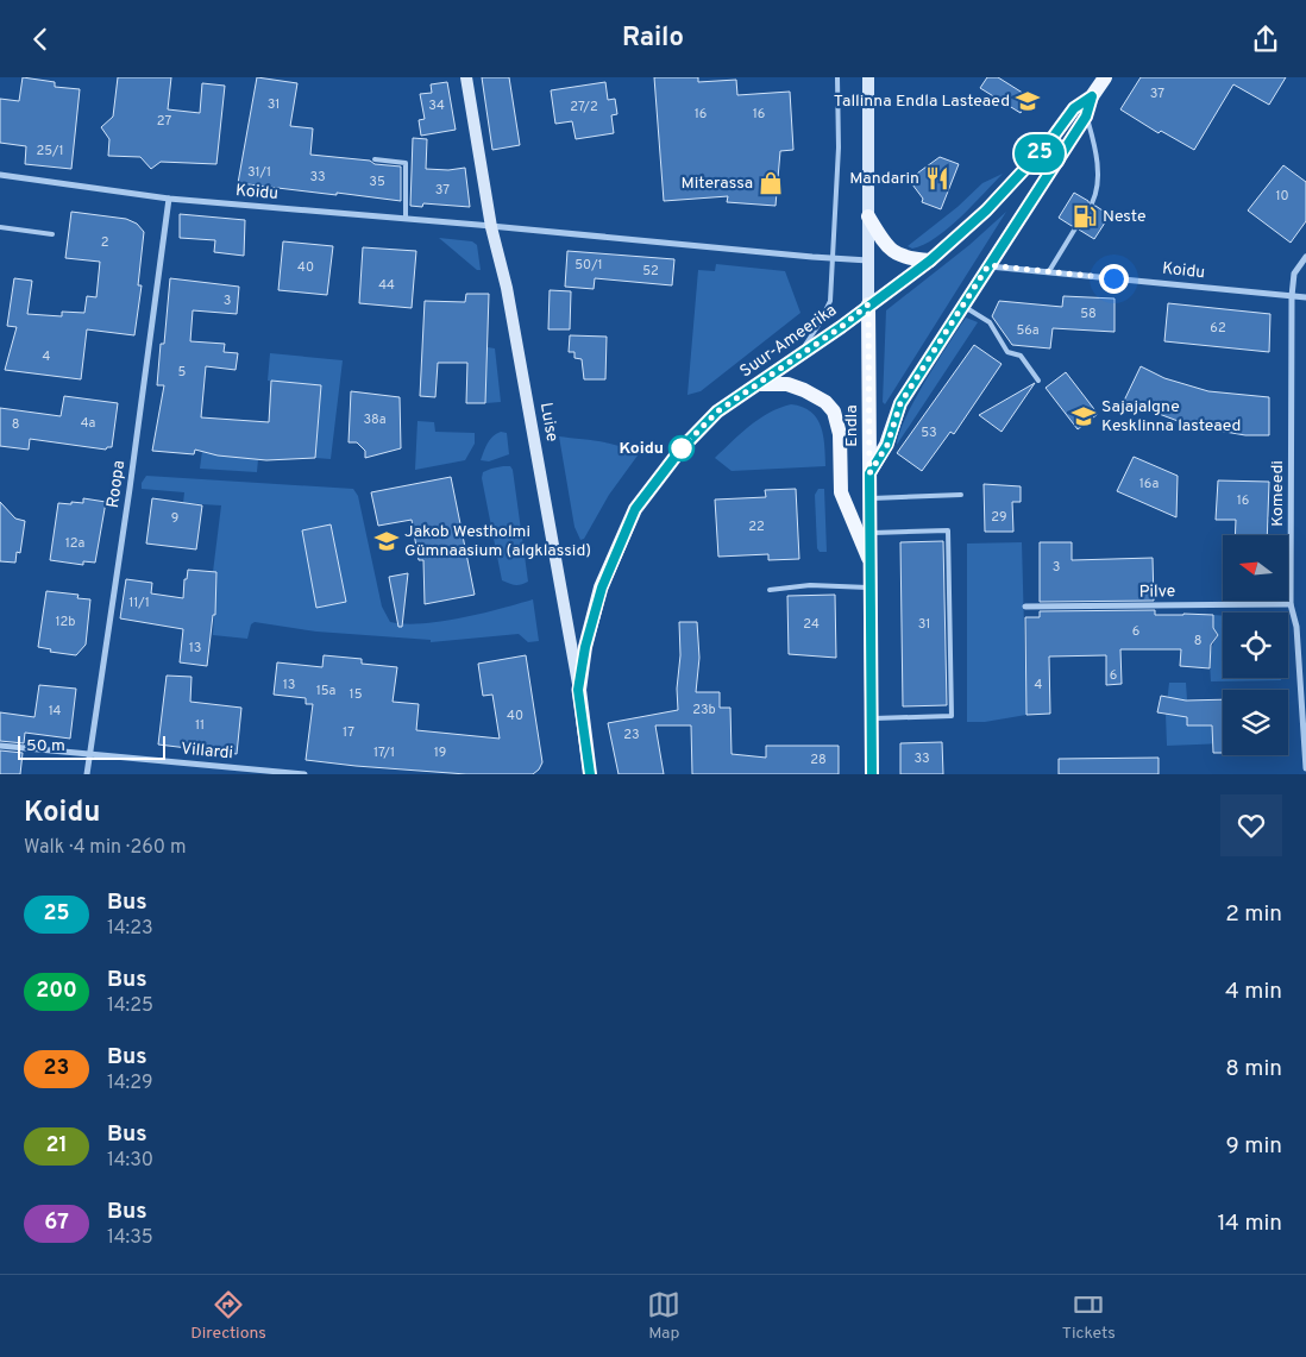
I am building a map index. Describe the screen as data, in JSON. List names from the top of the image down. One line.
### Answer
{"streets":{"main road":["Suur-Ameerika","Luise","Endla"],"street":["Koidu","Roopa","Komeedi","Pilve","Villardi"]},"crossings":[["Koidu","Luise"],["Koidu","Endla"],["Koidu","Roopa"],["Koidu","Komeedi"],["Suur-Ameerika","Luise"],["Suur-Ameerika","Endla"],["Roopa","Villardi"],["Komeedi","Pilve"]],"places":{"school or university":["Tallinna Endla Lasteaed","Sajajalgne Kesklinna lasteaed","Jakob Westholmi Gümnaasium (algklassid)"],"restaurant":["Mandarin"],"shop":["Miterassa"],"fuel station":["Neste"],"other":["Koidu"]},"lines":["bus line 25"],"house_numbers":["37","31","34","27/2","16","16","27","25/1","31/1","33","35","37","10","2","50/1","40","52","44","3","58","62","56a","4","5","38a","4a","8","53","16a","16","29","9","22","12a","3","11/1","12b","24","31","6","8","13","6","13","4","15a","15","23b","14","40","11","17","23","17/1","19","33","28"],"scale_bar":"50 m","north":"left","page":{"header":"Railo","on_map":"25","scale":"50 m","heading":["Koidu","Walk · 4 min · 260 m"],"list":[{"mark":"25","name":"Bus","note":"14:23","value":"2 min"},{"mark":"200","name":"Bus","note":"14:25","value":"4 min"},{"mark":"23","name":"Bus","note":"14:29","value":"8 min"},{"mark":"21","name":"Bus","note":"14:30","value":"9 min"},{"mark":"67","name":"Bus","note":"14:35","value":"14 min"}],"tabs":["Directions","Map","Tickets"]}}
